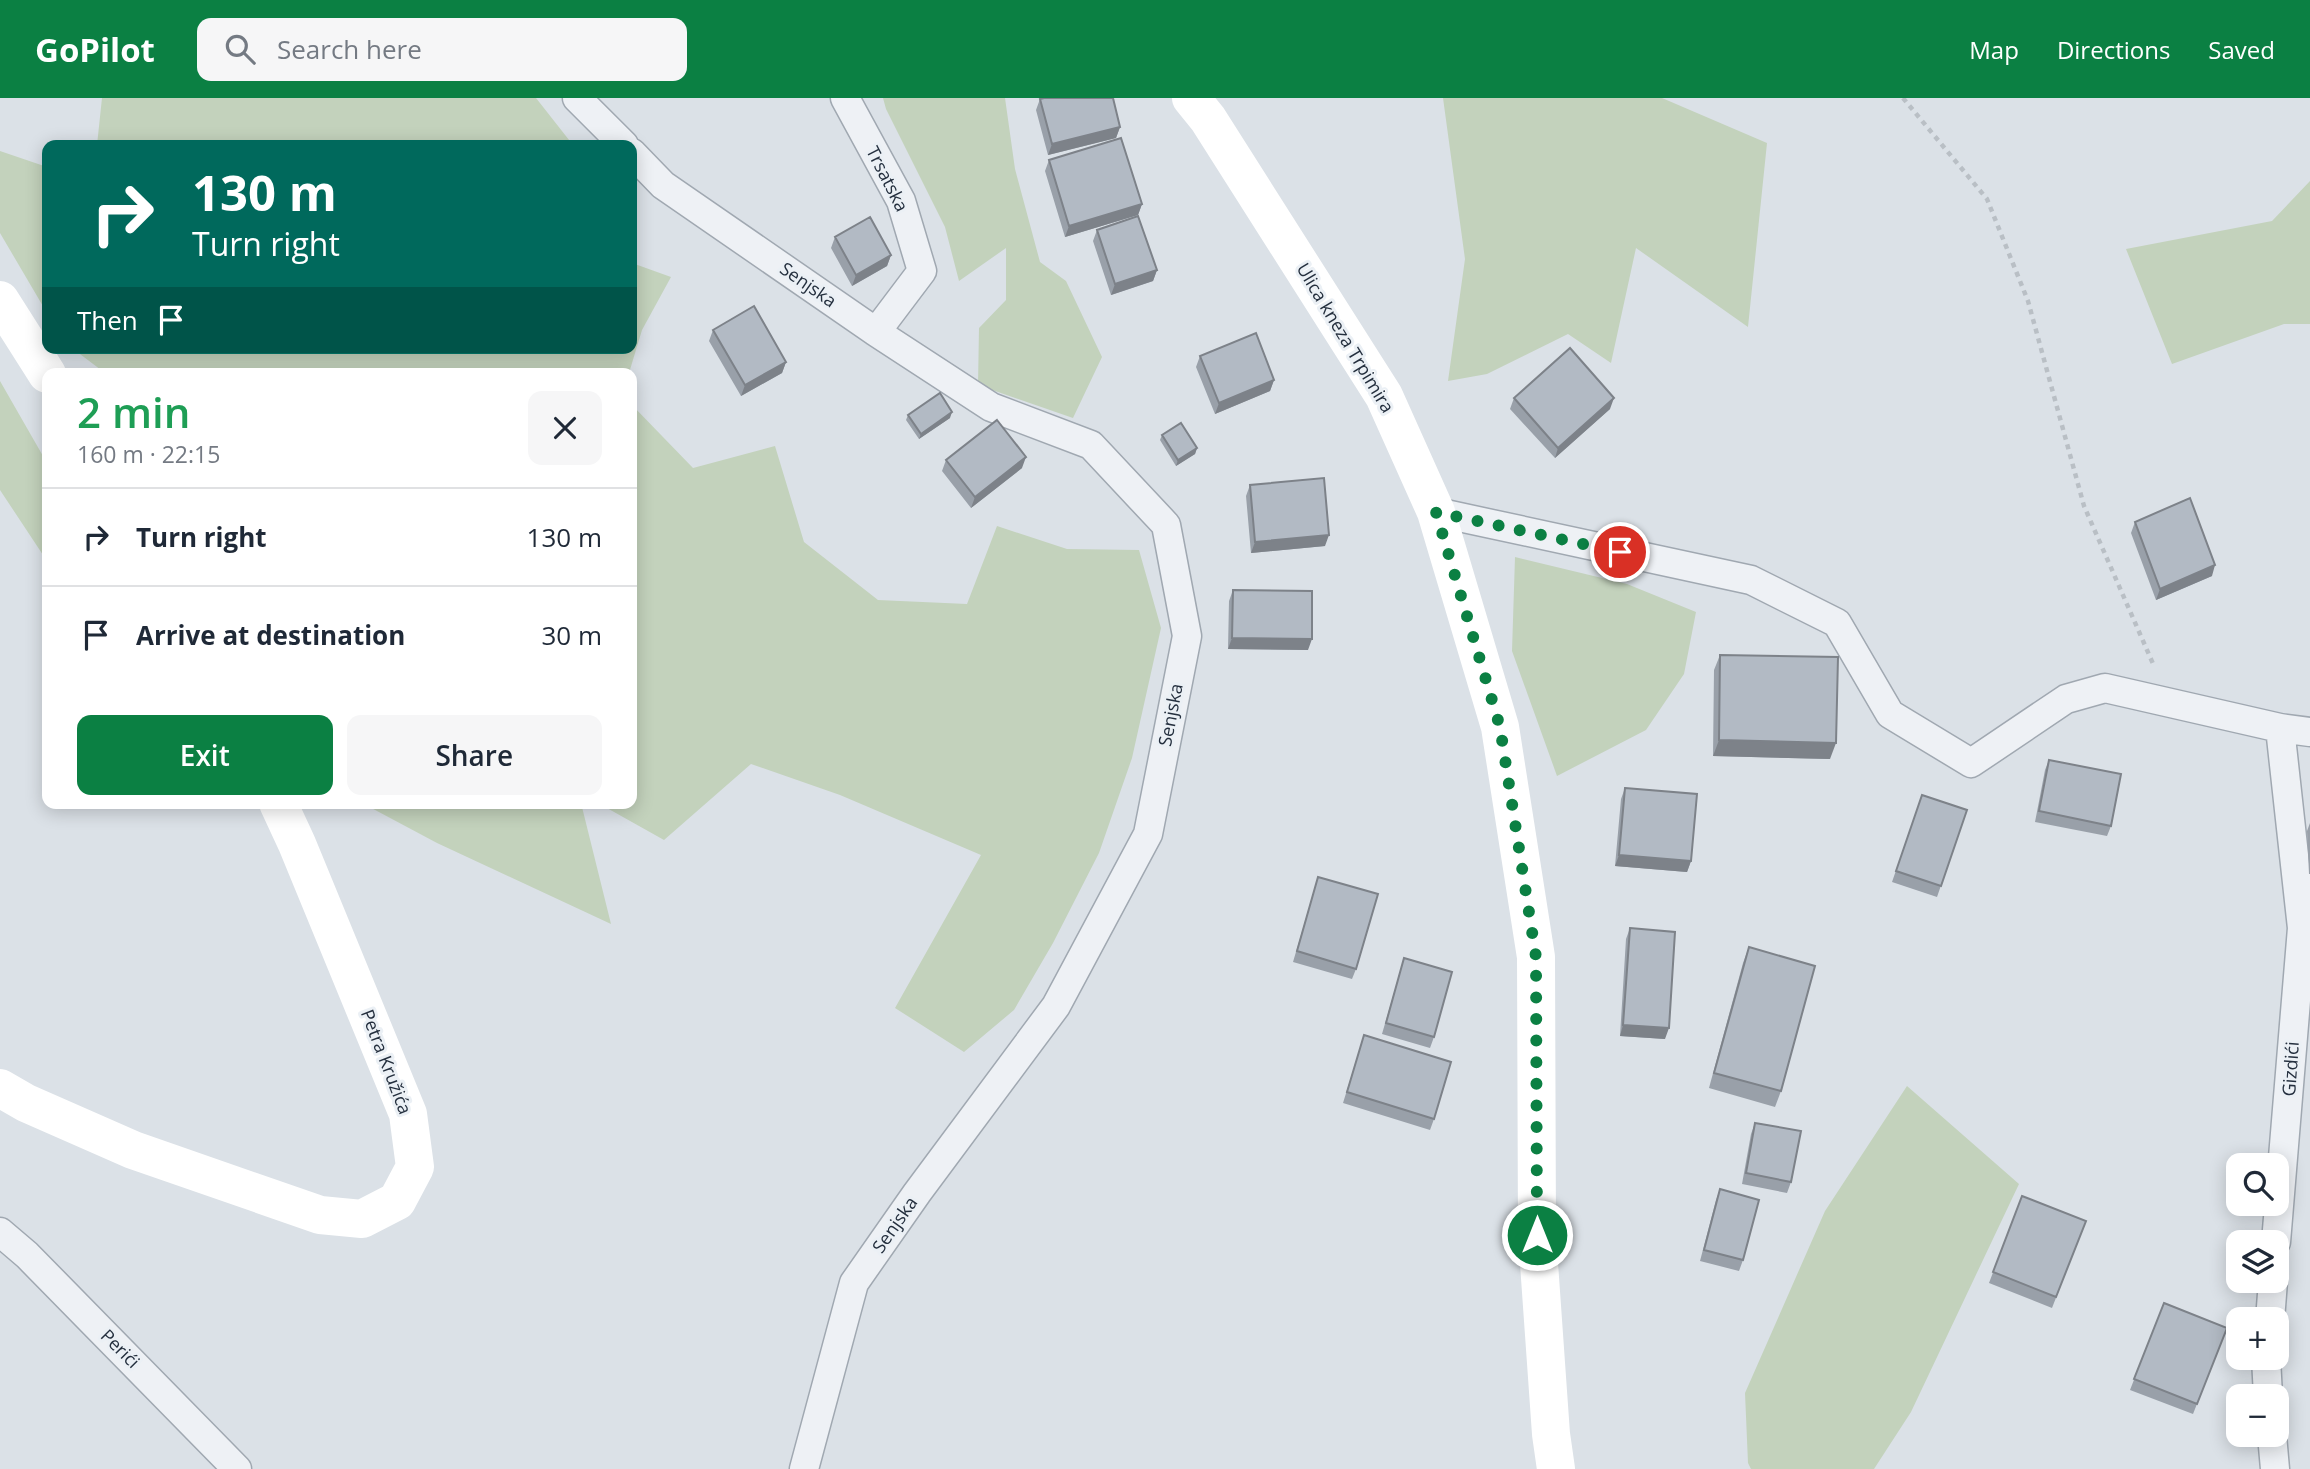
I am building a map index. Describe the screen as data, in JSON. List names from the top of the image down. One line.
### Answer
{"streets":{"main road":["Ulica kneza Trpimira","Petra Kružića"],"street":["Trsatska","Senjska","Gizdići","Perići"]},"crossings":[["Trsatska","Senjska"]],"page":{"header":"GoPilot","search":"Search here","nav":["Map","Directions","Saved"],"turn":["130 m","Turn right"],"then":"Then","heading":["2 min","160 m · 22:15"],"list":[{"name":"Turn right","value":"130 m"},{"name":"Arrive at destination","value":"30 m"}],"buttons":["Exit","Share"],"map_buttons":["+","−"]}}
